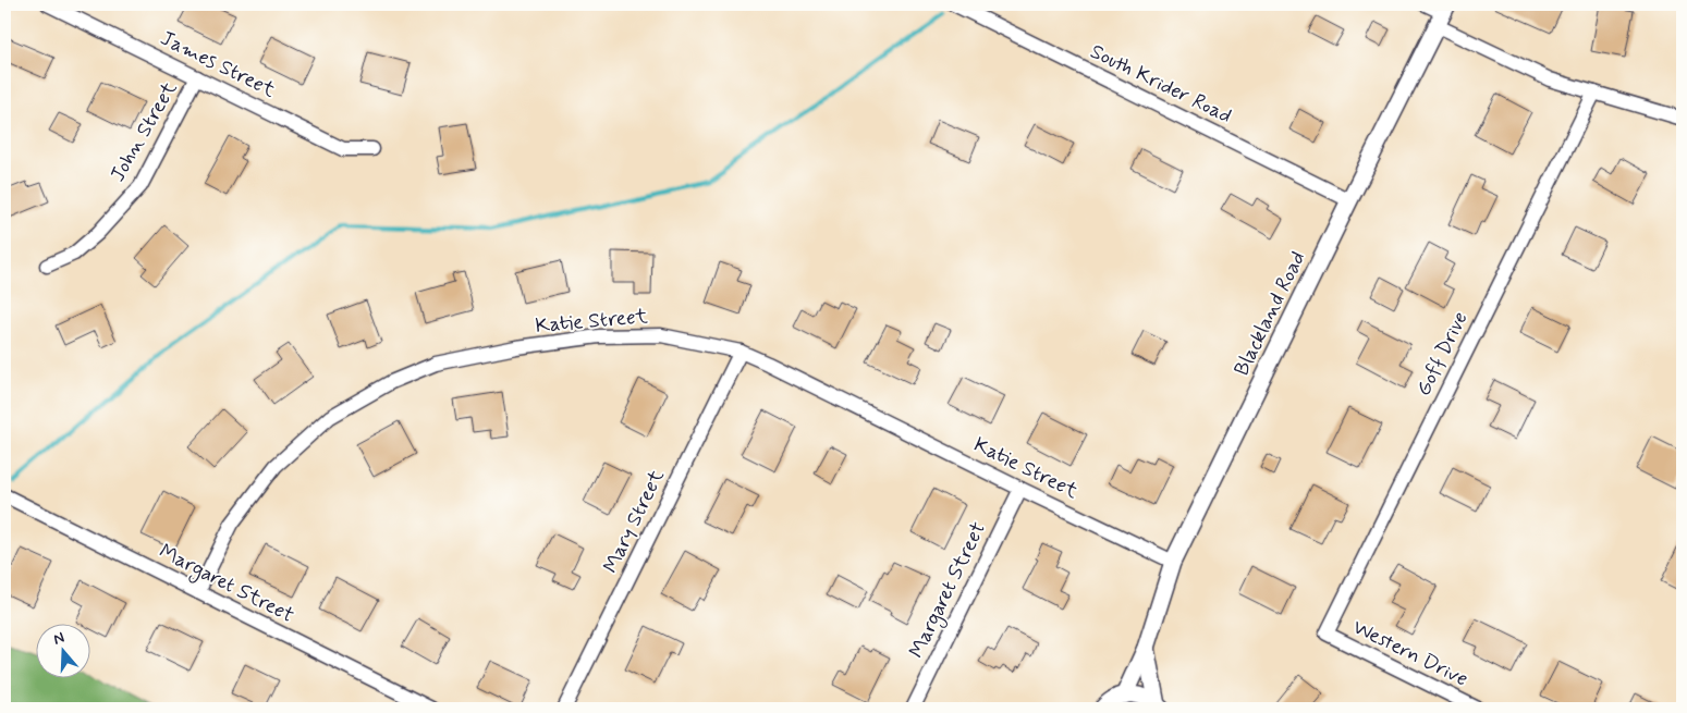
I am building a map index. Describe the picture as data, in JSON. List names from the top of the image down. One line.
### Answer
{"streets":{"street":["James Street","South Krider Road","John Street","Blackland Road","Katie Street","Goff Drive","Mary Street","Margaret Street","Western Drive"]},"crossings":[["James Street","John Street"],["South Krider Road","Blackland Road"],["Blackland Road","Katie Street"],["Katie Street","Mary Street"],["Katie Street","Margaret Street"],["Goff Drive","Western Drive"]],"north":"top"}
